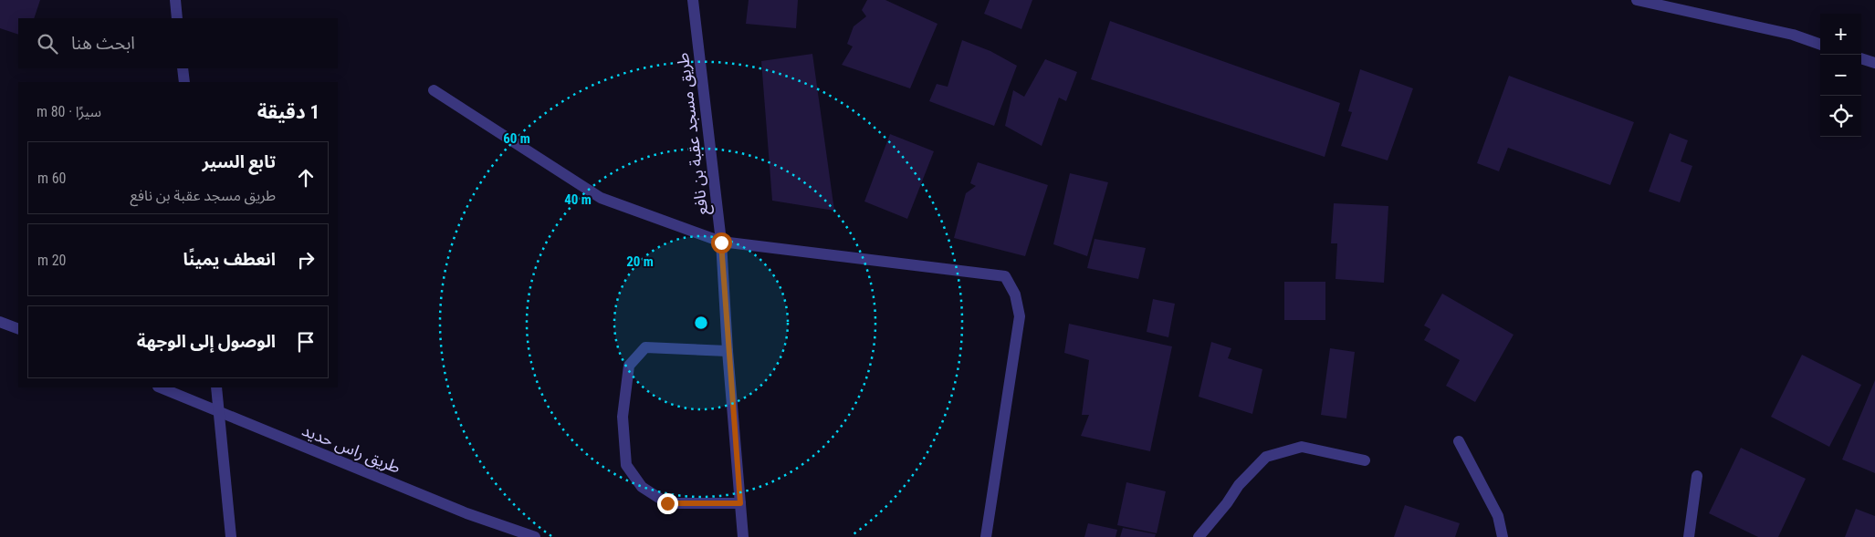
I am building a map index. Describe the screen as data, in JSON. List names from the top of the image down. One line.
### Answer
{"streets":{"street":["طريق مسجد عقبة بن نافع","طريق راس حديد"]},"page":{"map_buttons":["+","−"],"search":"ابحث هنا","heading":["1 دقيقة","سيرًا · 80 m"],"list":[["تابع السير","طريق مسجد عقبة بن نافع","60 m"],["انعطف يمينًا","20 m"],"الوصول إلى الوجهة"]},"rings":["60 m","40 m","20 m"]}
